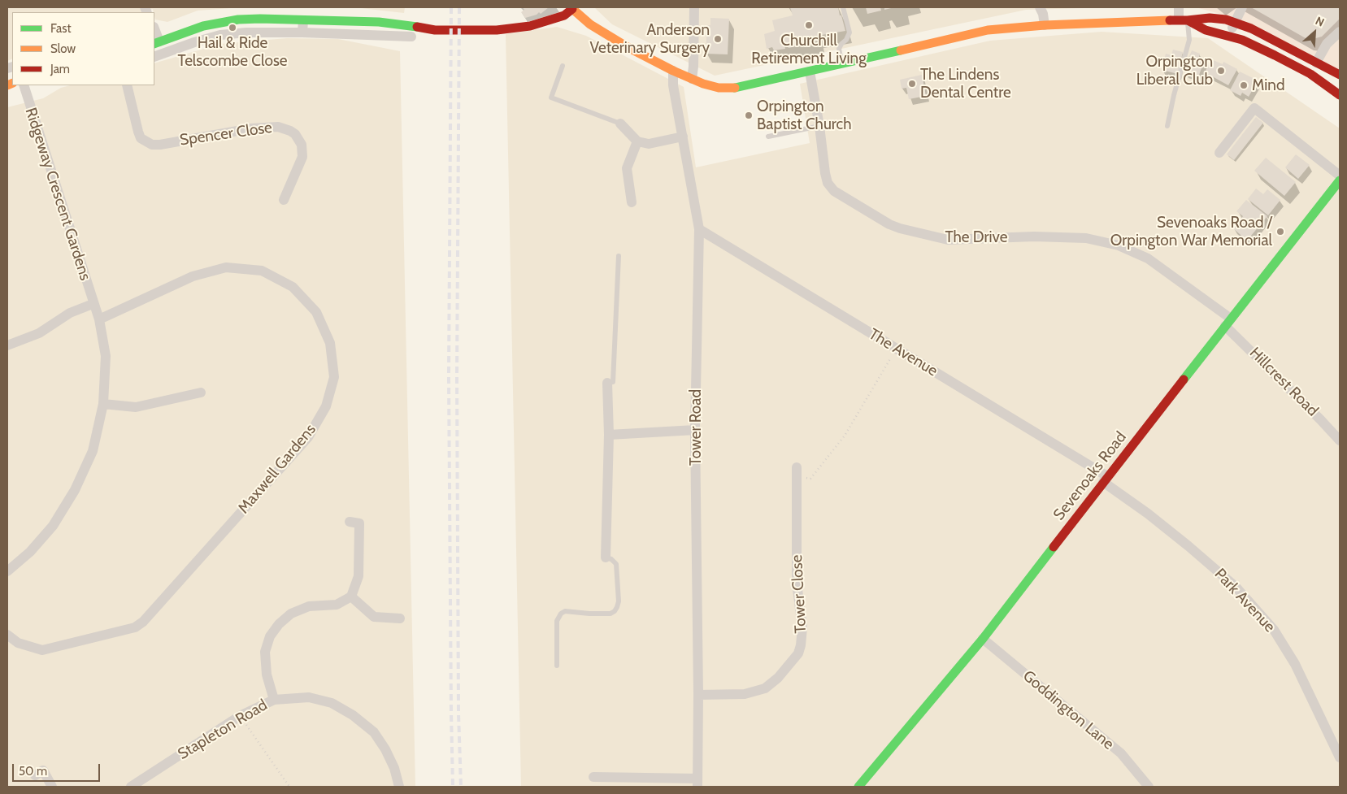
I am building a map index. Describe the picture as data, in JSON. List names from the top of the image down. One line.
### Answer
{"streets":{"main road":["Sevenoaks Road"],"street":["Spencer Close","Ridgeway Crescent Gardens","The Drive","The Avenue","Hillcrest Road","Tower Road","Maxwell Gardens","Tower Close","Park Avenue","Goddington Lane","Stapleton Road"]},"crossings":[["Ridgeway Crescent Gardens","Maxwell Gardens"],["The Drive","Hillcrest Road"],["The Drive","Sevenoaks Road"],["The Avenue","Tower Road"],["The Avenue","Sevenoaks Road"],["The Avenue","Park Avenue"],["Hillcrest Road","Sevenoaks Road"],["Tower Road","Tower Close"],["Sevenoaks Road","Park Avenue"],["Sevenoaks Road","Goddington Lane"]],"places":["Churchill Retirement Living","Hail & Ride Telscombe Close","Anderson Veterinary Surgery","Orpington Liberal Club","The Lindens Dental Centre","Mind","Orpington Baptist Church","Sevenoaks Road / Orpington War Memorial"],"legend":["Fast","Slow","Jam"],"scale_bar":"50 m","north":"top right"}
